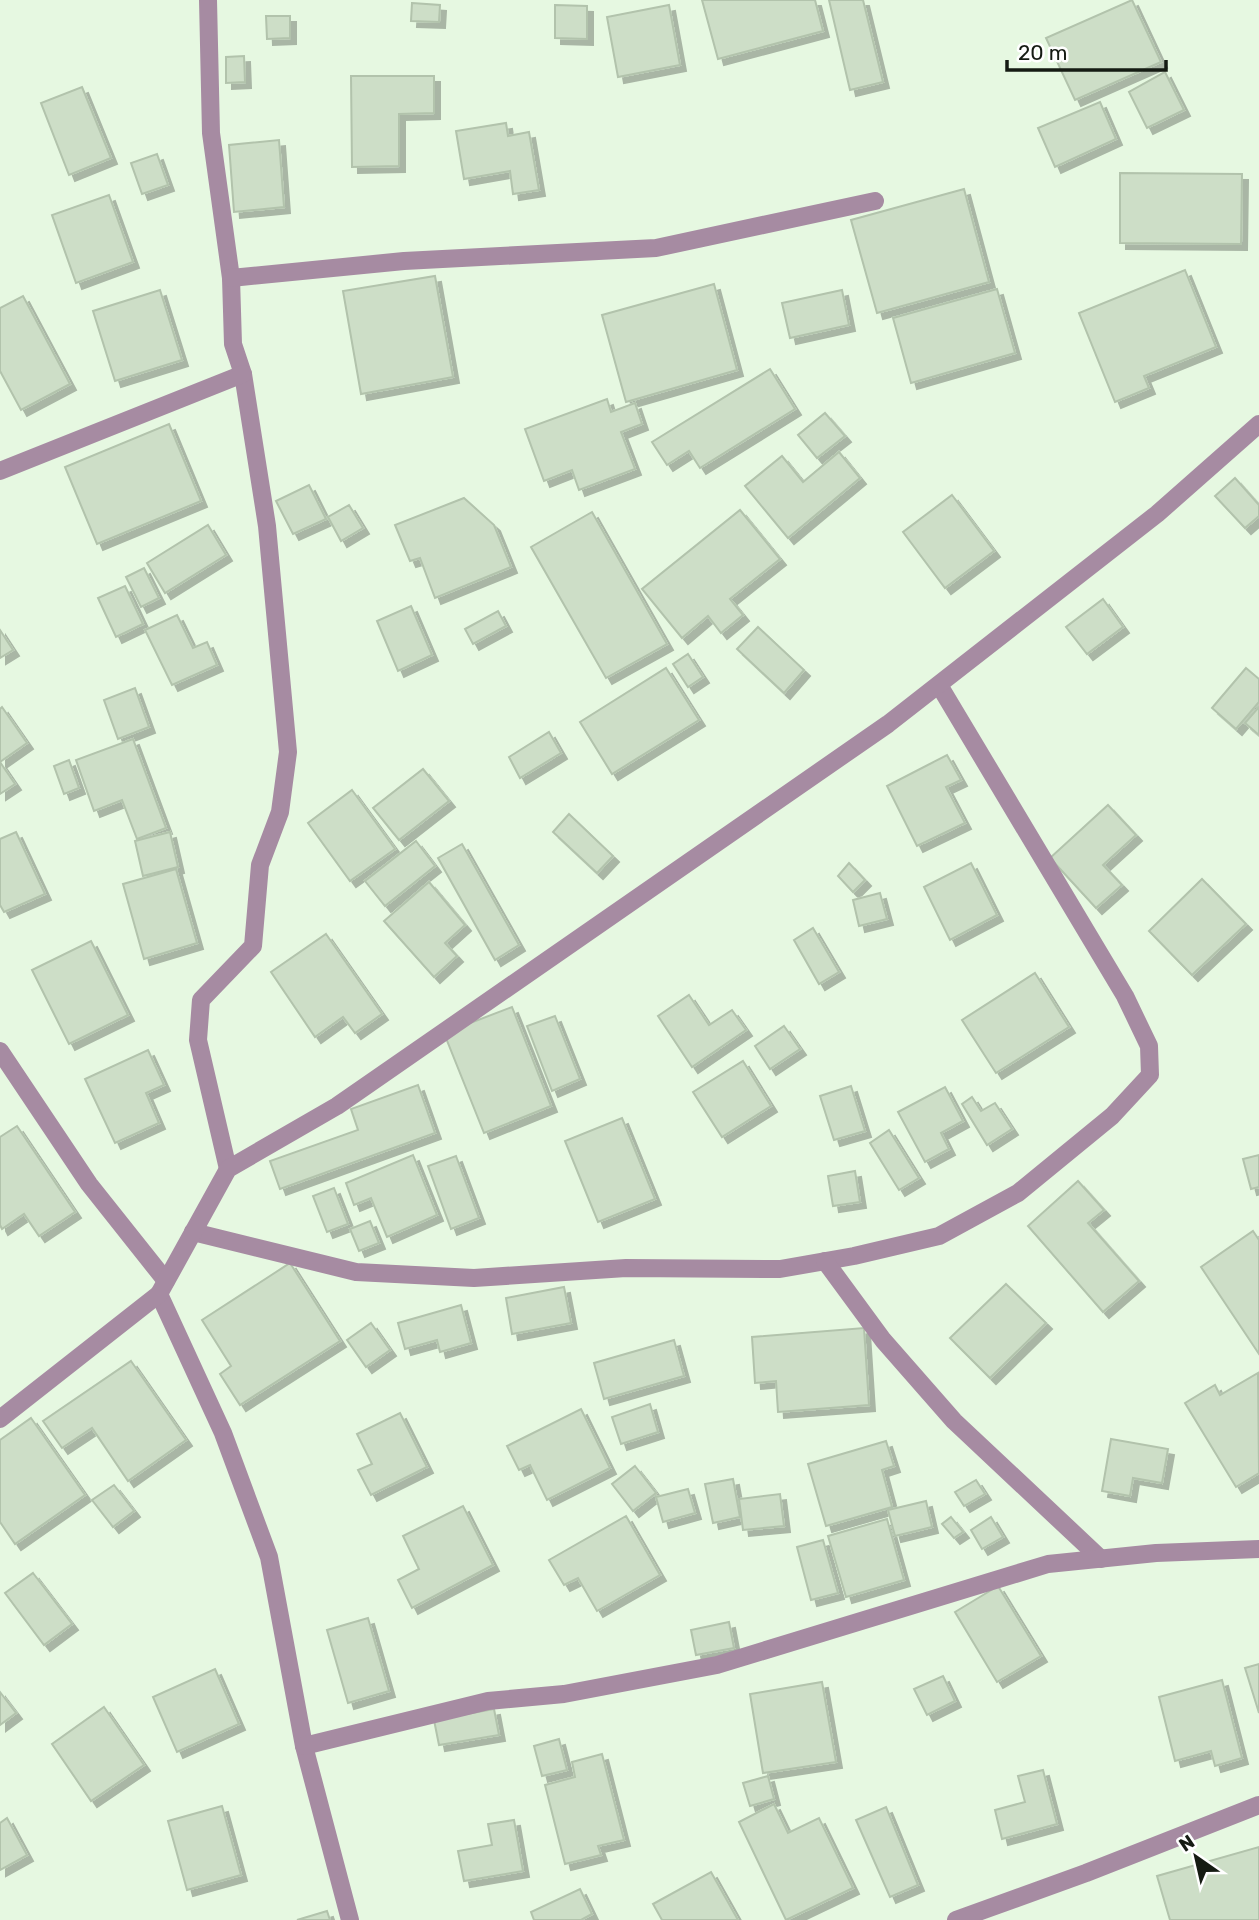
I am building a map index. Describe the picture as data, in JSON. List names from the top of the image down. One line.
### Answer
{"scale_bar":"20 m","north":"top left"}
